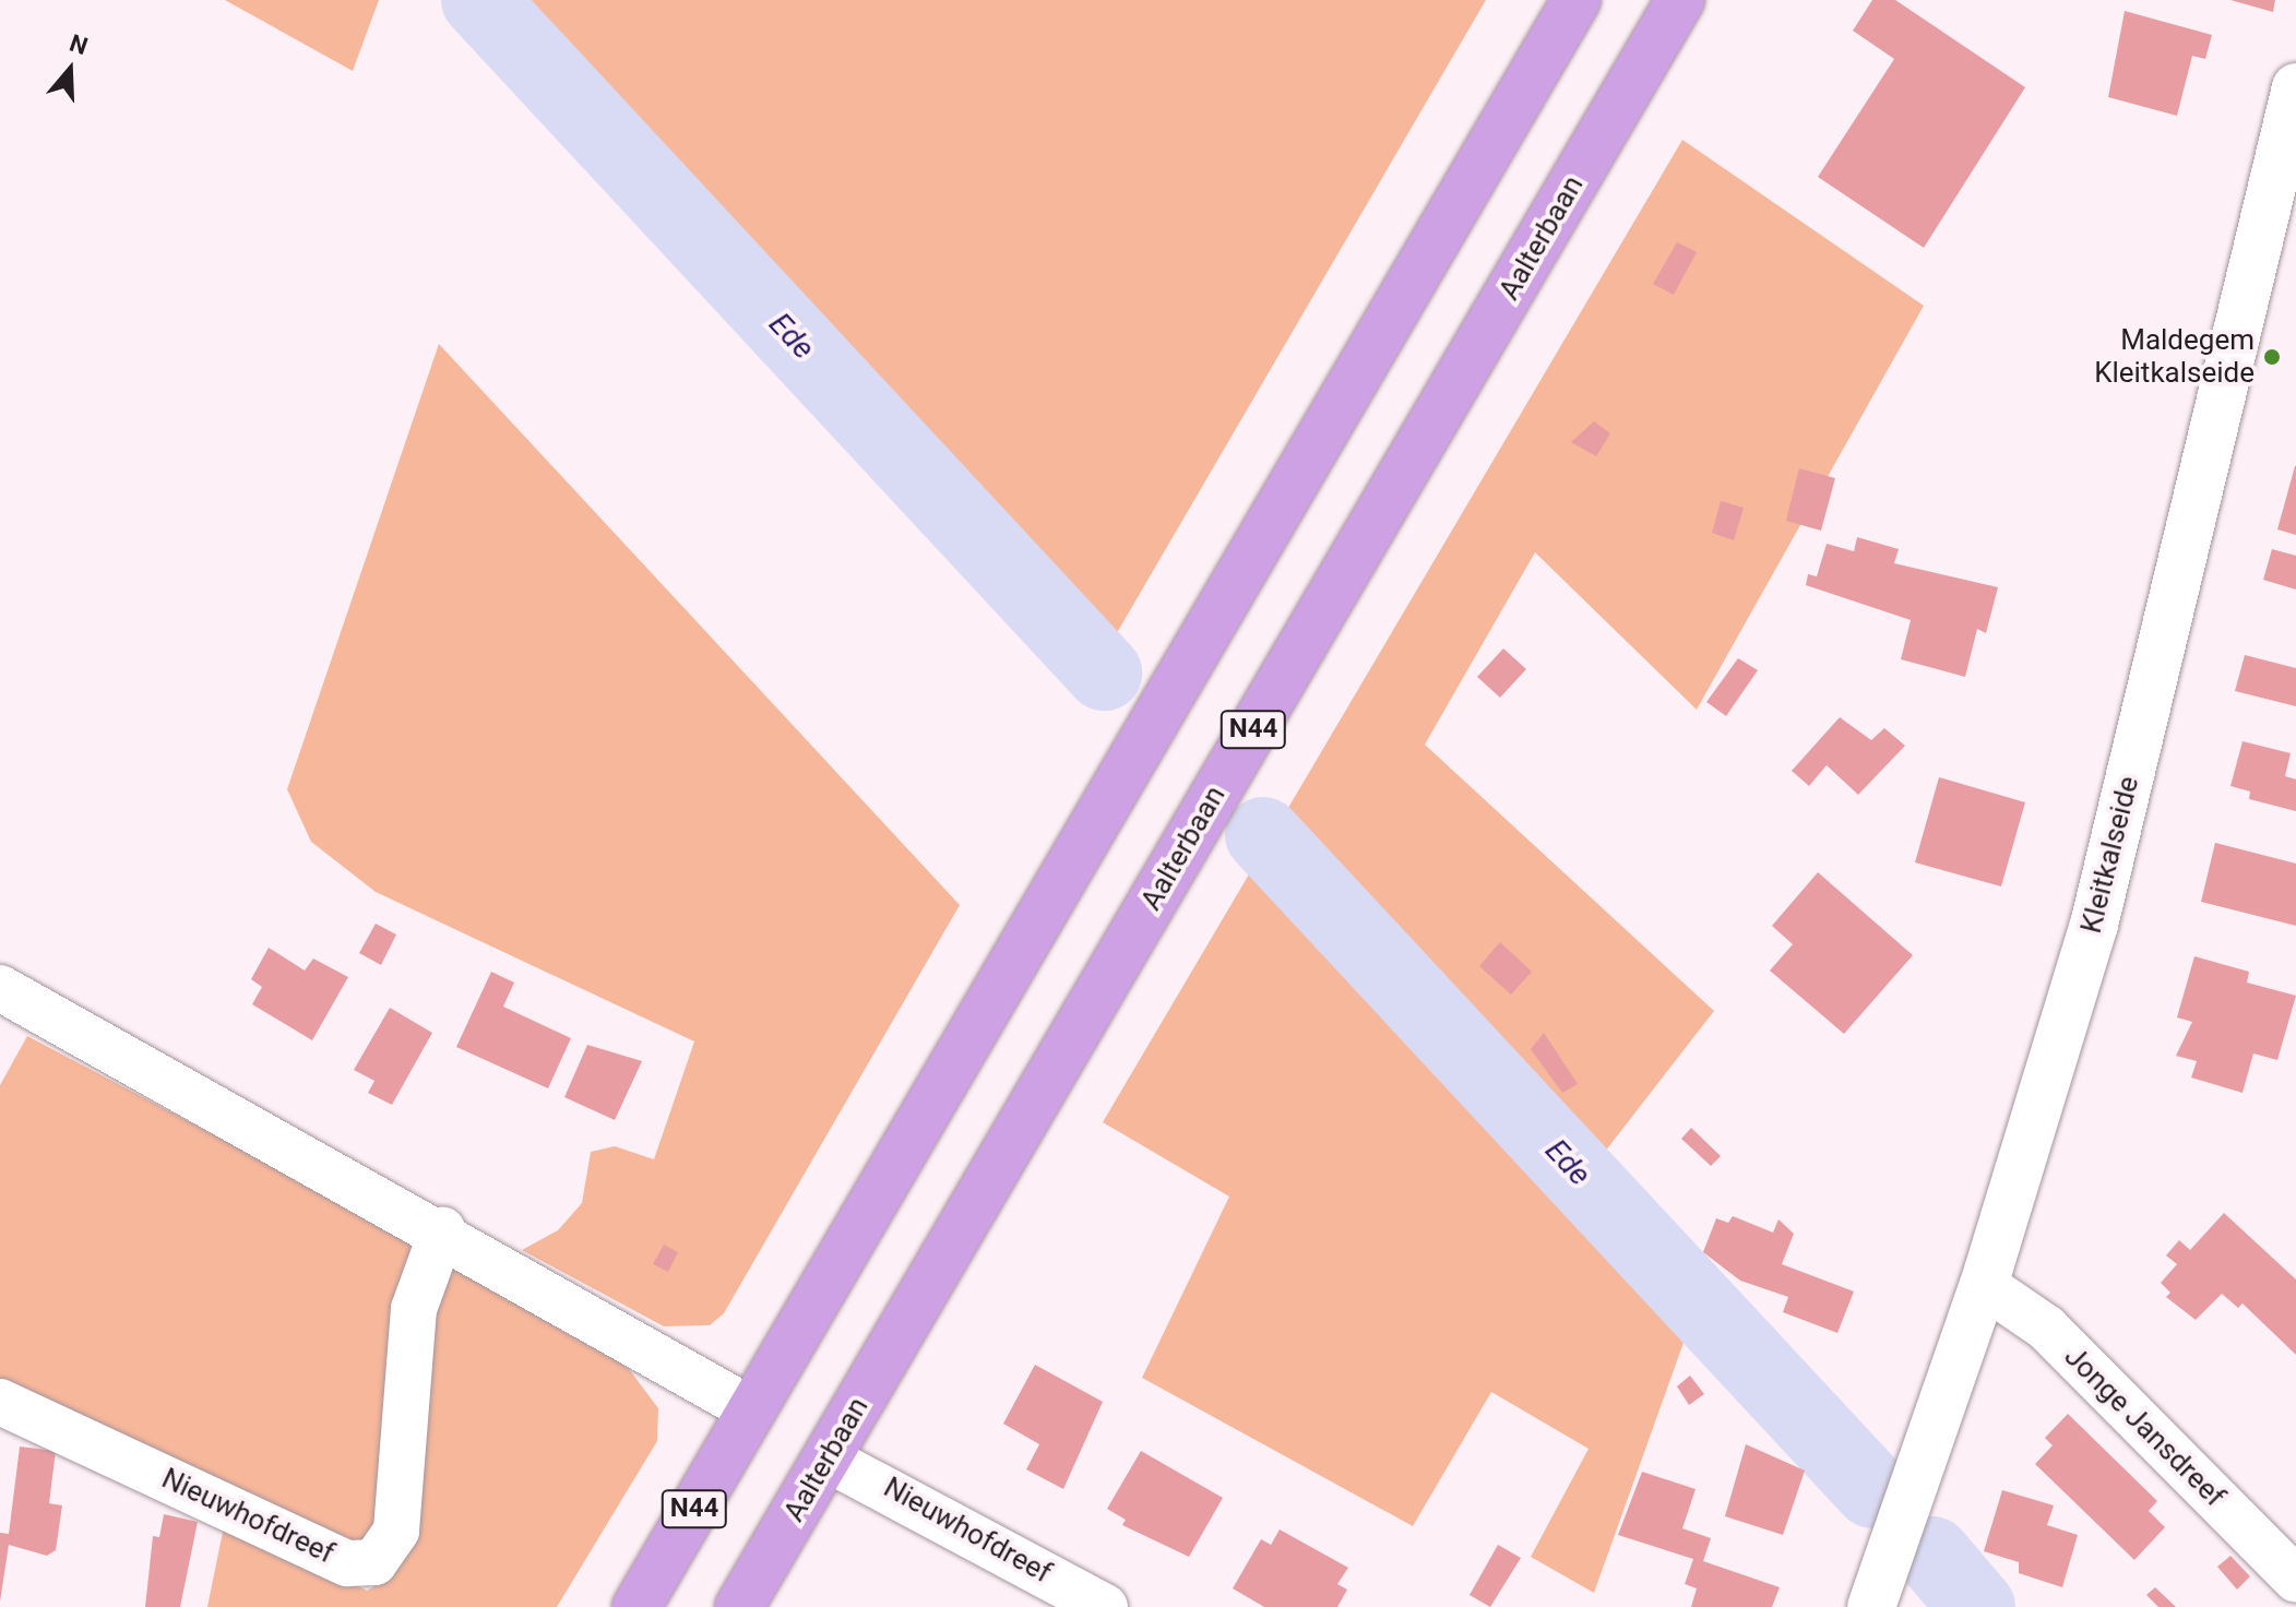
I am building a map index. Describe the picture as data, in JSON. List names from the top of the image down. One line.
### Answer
{"streets":{"highway":["Aalterbaan","N44"],"street":["Kleitkalseide","Jonge Jansdreef","Nieuwhofdreef"]},"crossings":[["Aalterbaan","Nieuwhofdreef"],["Kleitkalseide","Jonge Jansdreef"]],"water":["Ede"],"places":["Maldegem Kleitkalseide"],"north":"top"}
